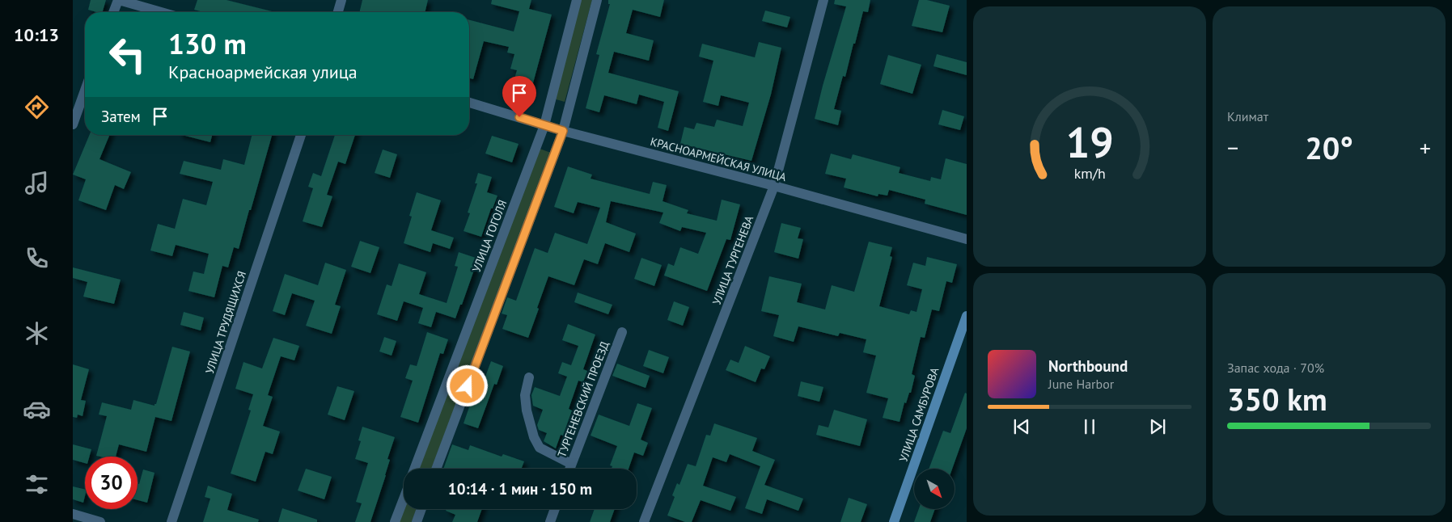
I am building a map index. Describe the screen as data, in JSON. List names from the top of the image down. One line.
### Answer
{"streets":{"street":["КРАСНОАРМЕЙСКАЯ УЛИЦА","УЛИЦА ГОГОЛЯ","УЛИЦА ТУРГЕНЕВА","УЛИЦА ТРУДЯЩИХСЯ","ТУРГЕНЕВСКИЙ ПРОЕЗД","УЛИЦА САМБУРОВА"]},"crossings":[["КРАСНОАРМЕЙСКАЯ УЛИЦА","УЛИЦА ГОГОЛЯ"],["КРАСНОАРМЕЙСКАЯ УЛИЦА","УЛИЦА ТУРГЕНЕВА"]],"north":"bottom right","page":{"tabs":"10:13","tile":["Климат",["Запас хода · 70%","350 km"]],"turn":["130 m","Красноармейская улица"],"then":"Затем","heat":["−","20°","+"],"song":["Northbound","June Harbor"],"limit":"30","trip":"10:14 · 1 мин · 150 m","gauge":["19","km/h"]}}
